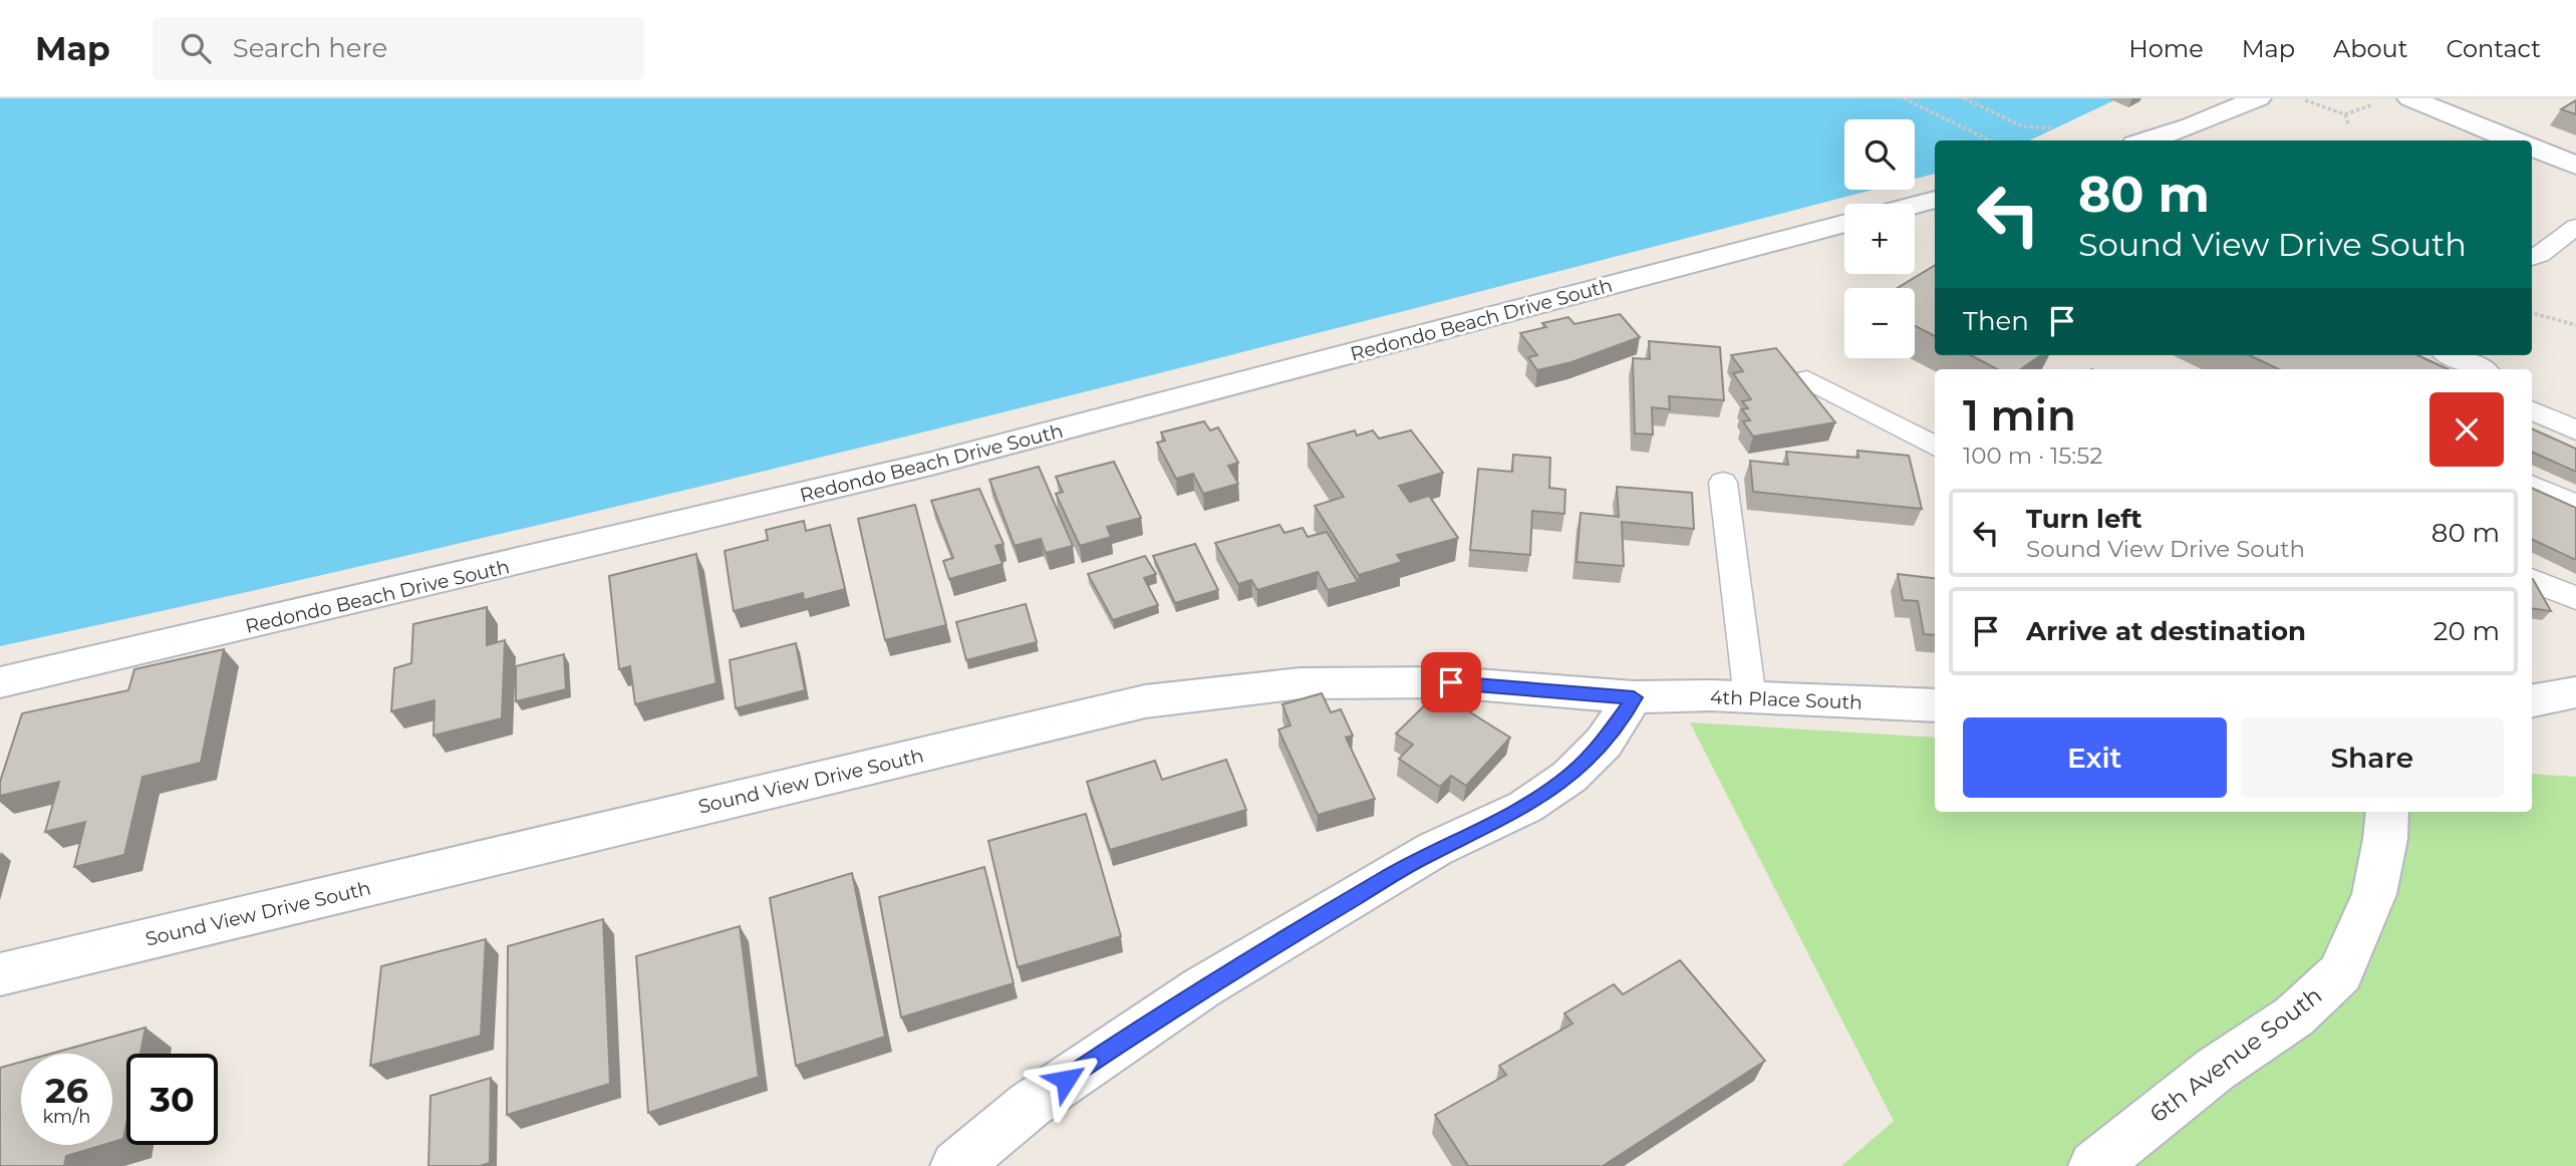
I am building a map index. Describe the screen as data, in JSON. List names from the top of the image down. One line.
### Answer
{"streets":{"street":["Redondo Beach Drive South","4th Place South","Sound View Drive South","6th Avenue South"]},"crossings":[["4th Place South","Sound View Drive South"]],"page":{"header":"Map","search":"Search here","nav":["Home","Map","About","Contact"],"map_buttons":["+","−"],"turn":["80 m","Sound View Drive South"],"then":"Then","heading":["1 min","100 m · 15:52"],"list":[{"name":"Turn left","note":"Sound View Drive South","value":"80 m"},{"name":"Arrive at destination","value":"20 m"}],"buttons":["Exit","Share"],"speed":"26 km/h","limit":"30"}}
